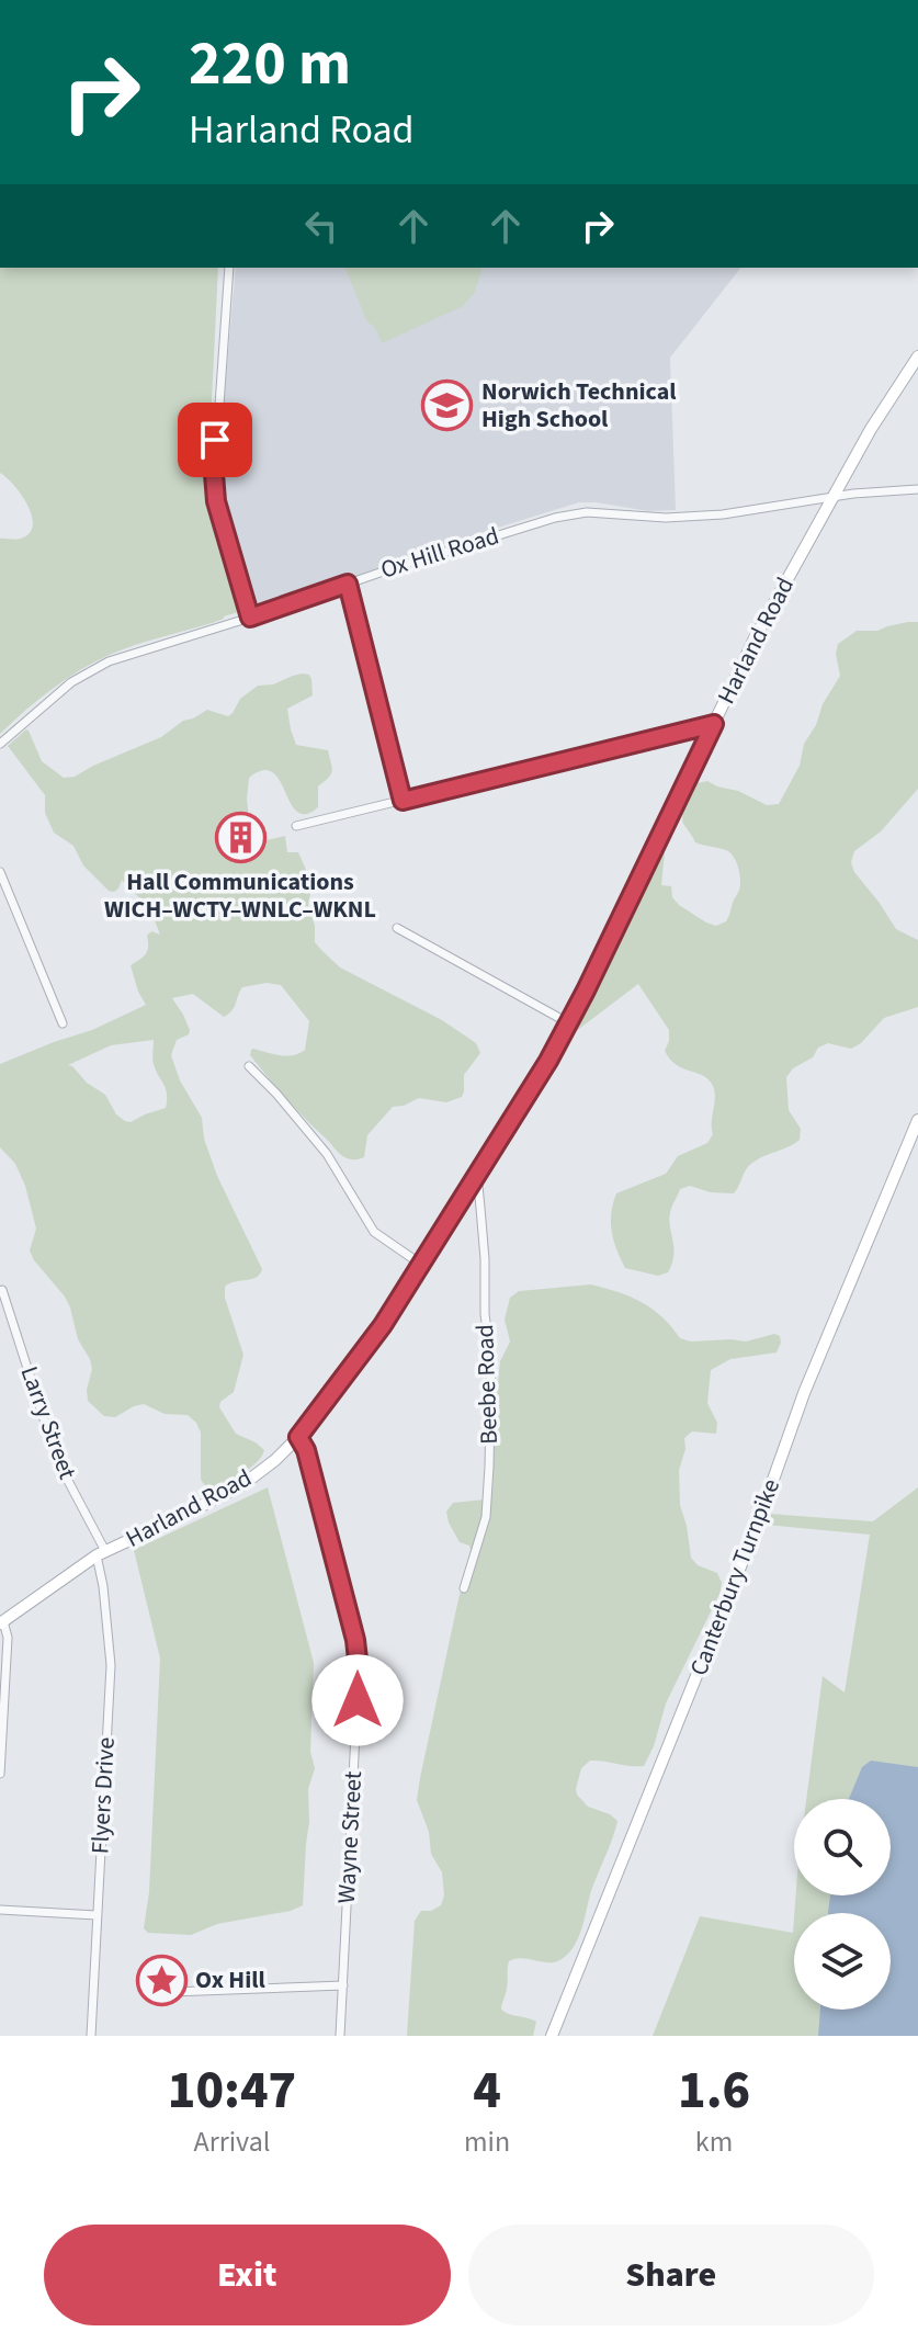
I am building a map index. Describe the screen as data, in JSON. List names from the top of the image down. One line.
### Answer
{"streets":{"main road":["Harland Road","Canterbury Turnpike"],"street":["Ox Hill Road","Beebe Road","Larry Street","Flyers Drive","Wayne Street"]},"crossings":[["Ox Hill Road","Harland Road"],["Harland Road","Beebe Road"],["Harland Road","Larry Street"],["Harland Road","Flyers Drive"],["Harland Road","Wayne Street"],["Larry Street","Flyers Drive"]],"places":{"school or university":["Norwich Technical High School"],"building":["Hall Communications WICH–WCTY–WNLC–WKNL"],"place":["Ox Hill"]},"page":{"turn":["220 m","Harland Road"],"eta":["10:47","Arrival","4","min","1.6","km"],"buttons":["Exit","Share"]}}
